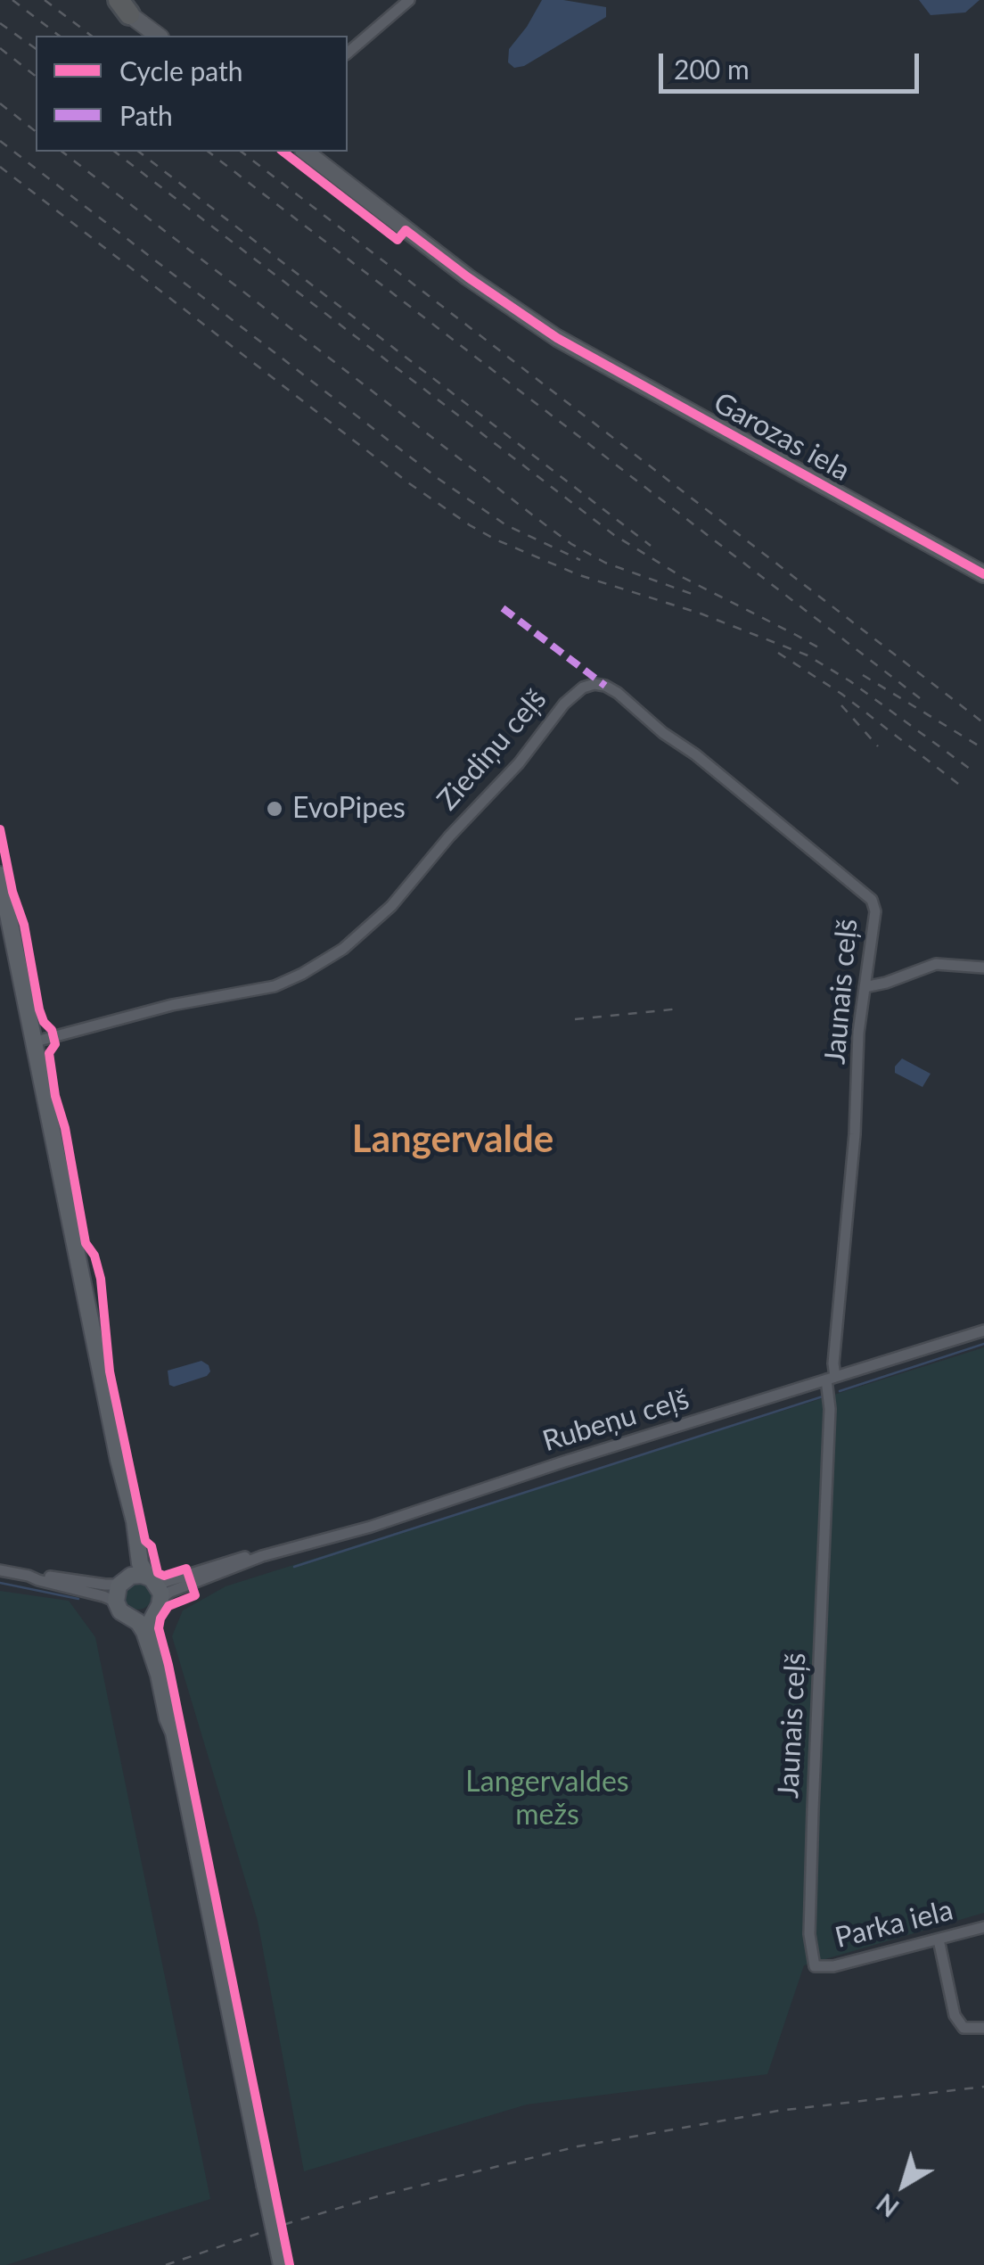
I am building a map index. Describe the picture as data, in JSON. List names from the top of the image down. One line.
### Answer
{"streets":{"main road":["Garozas iela"],"street":["Ziediņu ceļš","Jaunais ceļš","Rubeņu ceļš","Parka iela"]},"crossings":[["Ziediņu ceļš","Jaunais ceļš"],["Jaunais ceļš","Rubeņu ceļš"],["Jaunais ceļš","Parka iela"]],"districts":["Langervalde"],"parks":["Langervaldes mežs"],"places":["EvoPipes"],"legend":["Cycle path","Path"],"scale_bar":"200 m","north":"bottom left"}
